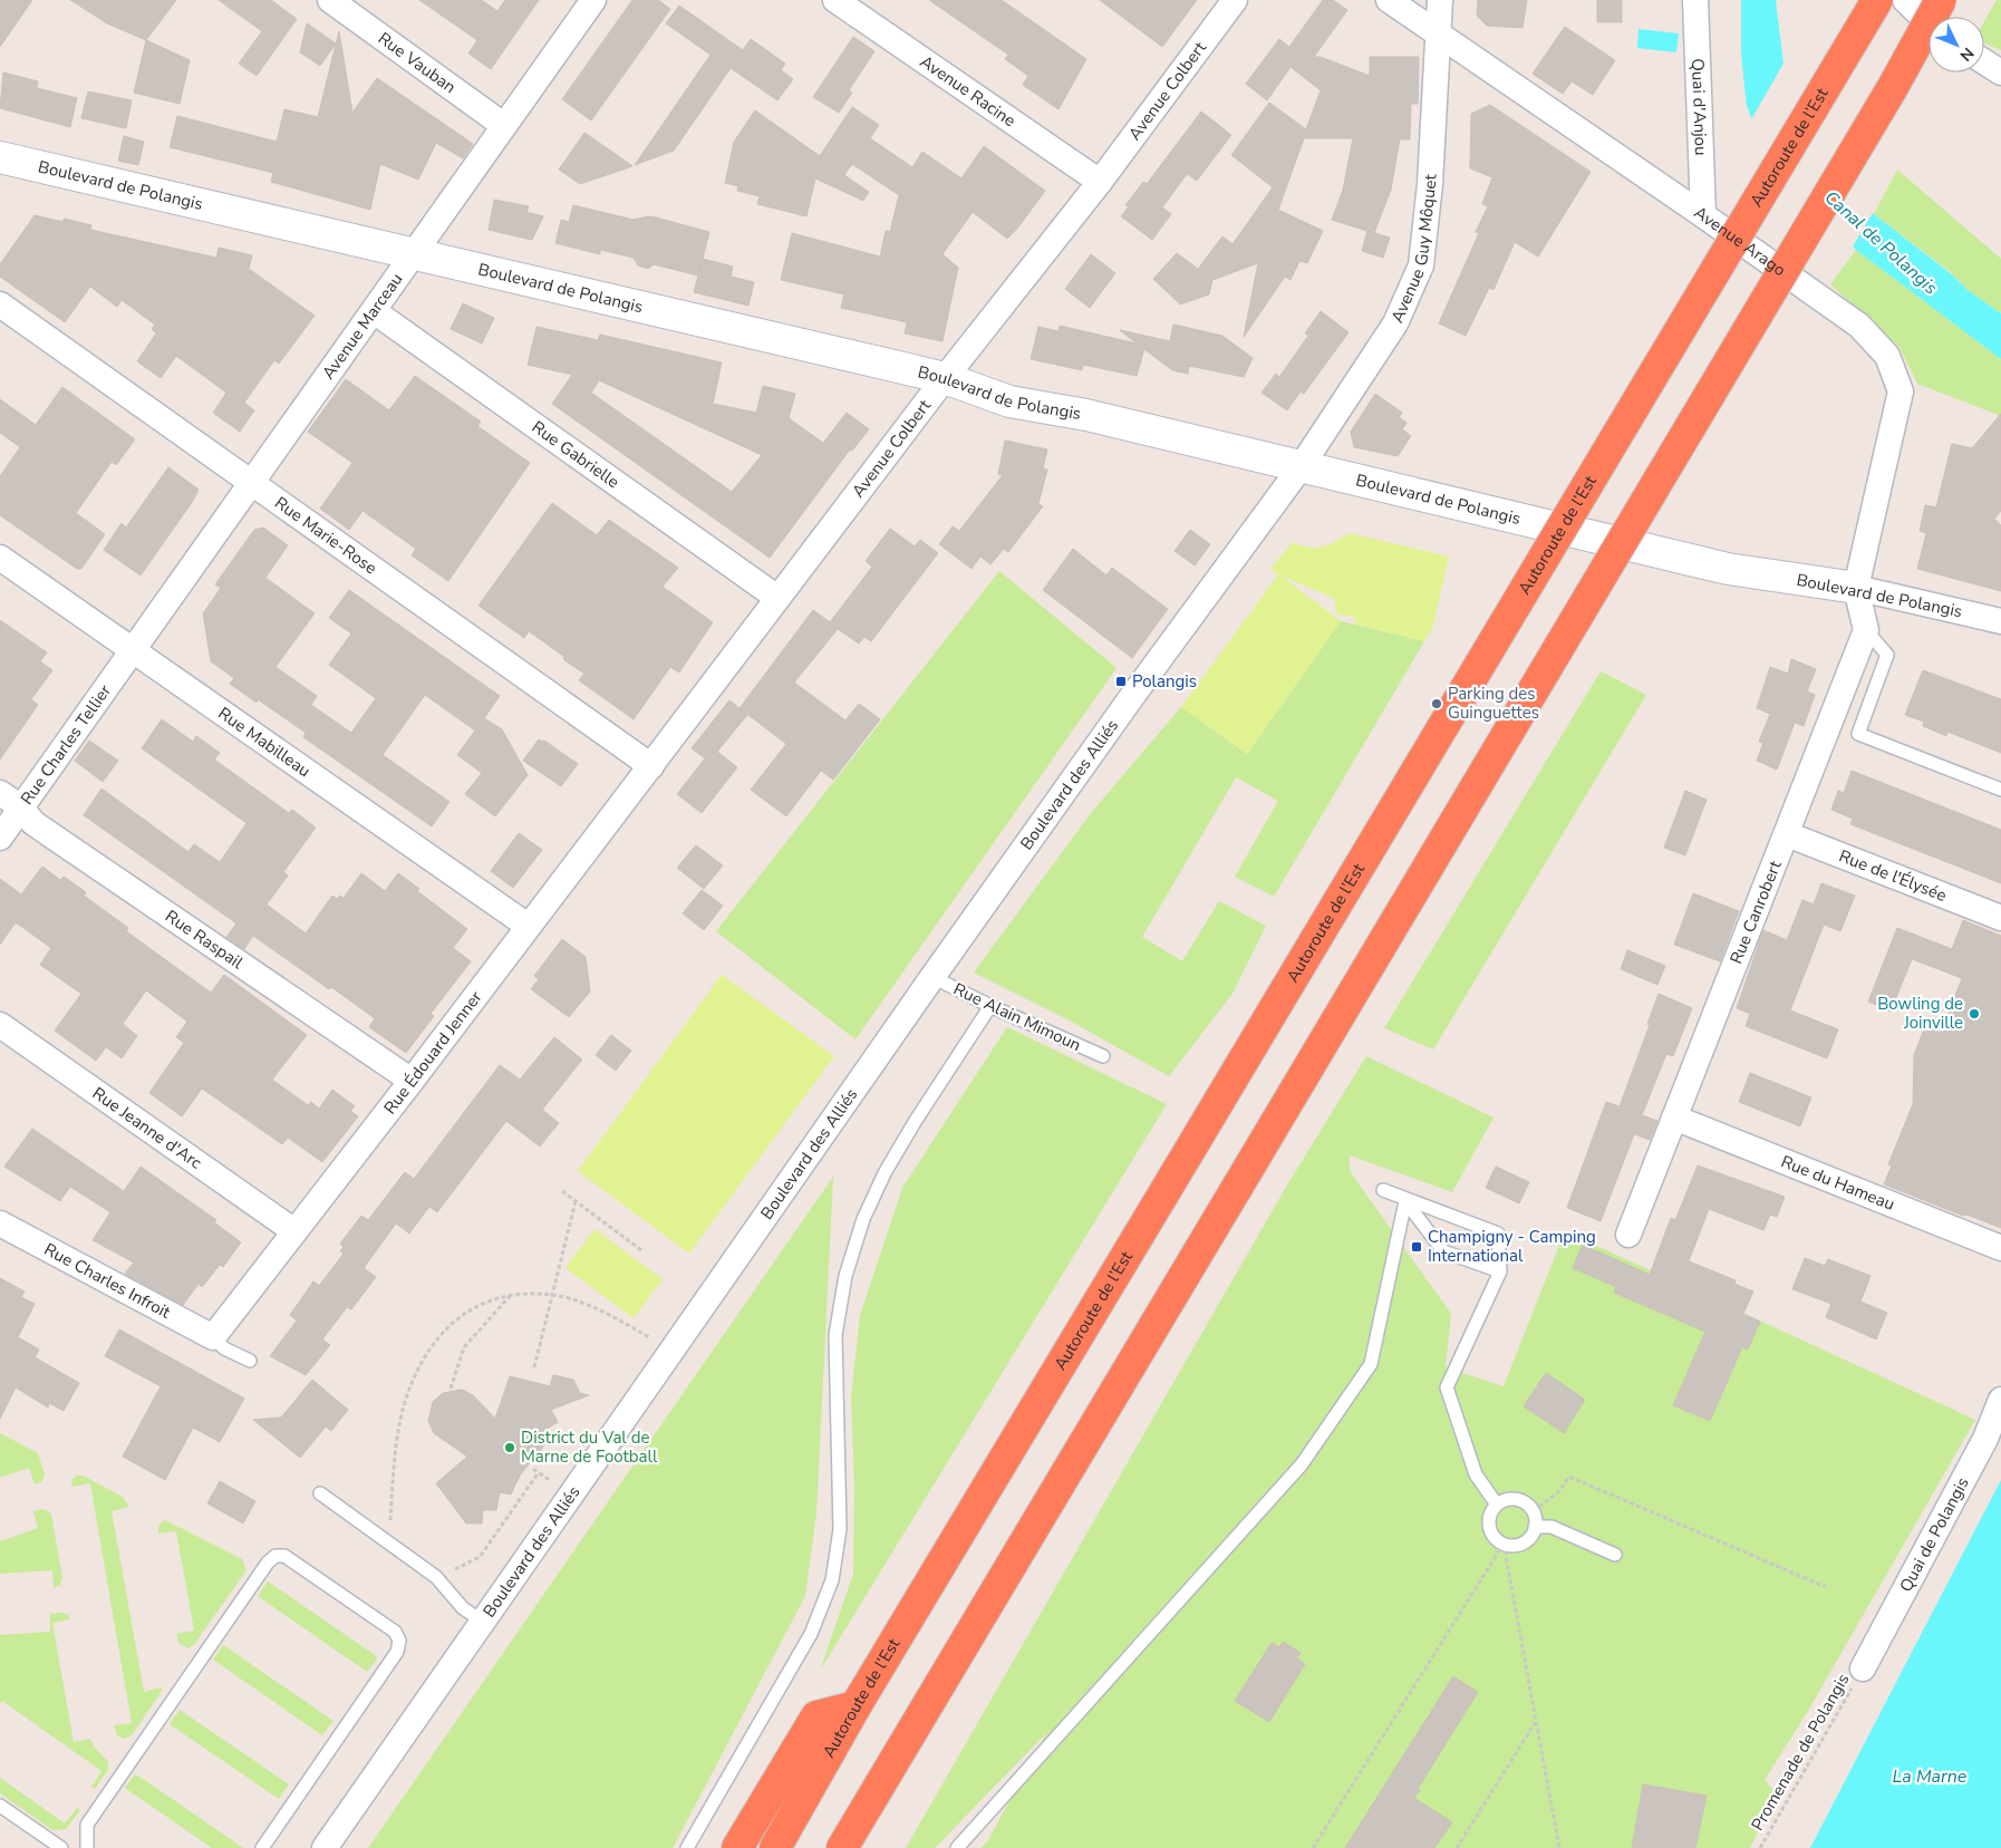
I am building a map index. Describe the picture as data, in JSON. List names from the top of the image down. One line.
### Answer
{"streets":{"highway":["Autoroute de l’Est"],"street":["Rue Vauban","Avenue Racine","Avenue Colbert","Quai d'Anjou","Boulevard de Polangis","Avenue Arago","Avenue Guy Môquet","Avenue Marceau","Rue Gabrielle","Rue Marie-Rose","Rue Mabilleau","Rue Charles Tellier","Boulevard des Alliés","Rue de l'Élysée","Rue Canrobert","Rue Raspail","Rue Édouard Jenner","Rue Jeanne d'Arc","Rue du Hameau","Rue Charles Infroit","Quai de Polangis"],"lane":["Rue Alain Mimoun"],"path":["Promenade de Polangis"]},"crossings":[["Rue Vauban","Avenue Marceau"],["Avenue Racine","Avenue Colbert"],["Avenue Colbert","Boulevard de Polangis"],["Avenue Colbert","Rue Gabrielle"],["Avenue Colbert","Rue Marie-Rose"],["Avenue Colbert","Rue Édouard Jenner"],["Quai d'Anjou","Avenue Arago"],["Boulevard de Polangis","Avenue Arago"],["Boulevard de Polangis","Avenue Guy Môquet"],["Boulevard de Polangis","Avenue Marceau"],["Boulevard de Polangis","Boulevard des Alliés"],["Avenue Arago","Avenue Guy Môquet"],["Avenue Guy Môquet","Boulevard des Alliés"],["Avenue Marceau","Rue Gabrielle"],["Avenue Marceau","Rue Marie-Rose"],["Avenue Marceau","Rue Mabilleau"],["Avenue Marceau","Rue Charles Tellier"],["Rue Marie-Rose","Rue Édouard Jenner"],["Rue Mabilleau","Rue Charles Tellier"],["Rue Mabilleau","Rue Édouard Jenner"],["Rue Charles Tellier","Rue Raspail"],["Boulevard des Alliés","Rue Alain Mimoun"],["Rue de l'Élysée","Rue Canrobert"],["Rue Canrobert","Rue du Hameau"],["Rue Raspail","Rue Édouard Jenner"],["Rue Édouard Jenner","Rue Jeanne d'Arc"],["Rue Édouard Jenner","Rue Charles Infroit"],["Quai de Polangis","Promenade de Polangis"]],"water":["Canal de Polangis","La Marne"],"places":{"transit":["Polangis","Champigny - Camping International"],"other":["Parking des Guinguettes","Bowling de Joinville","District du Val de Marne de Football"]},"north":"bottom right"}
